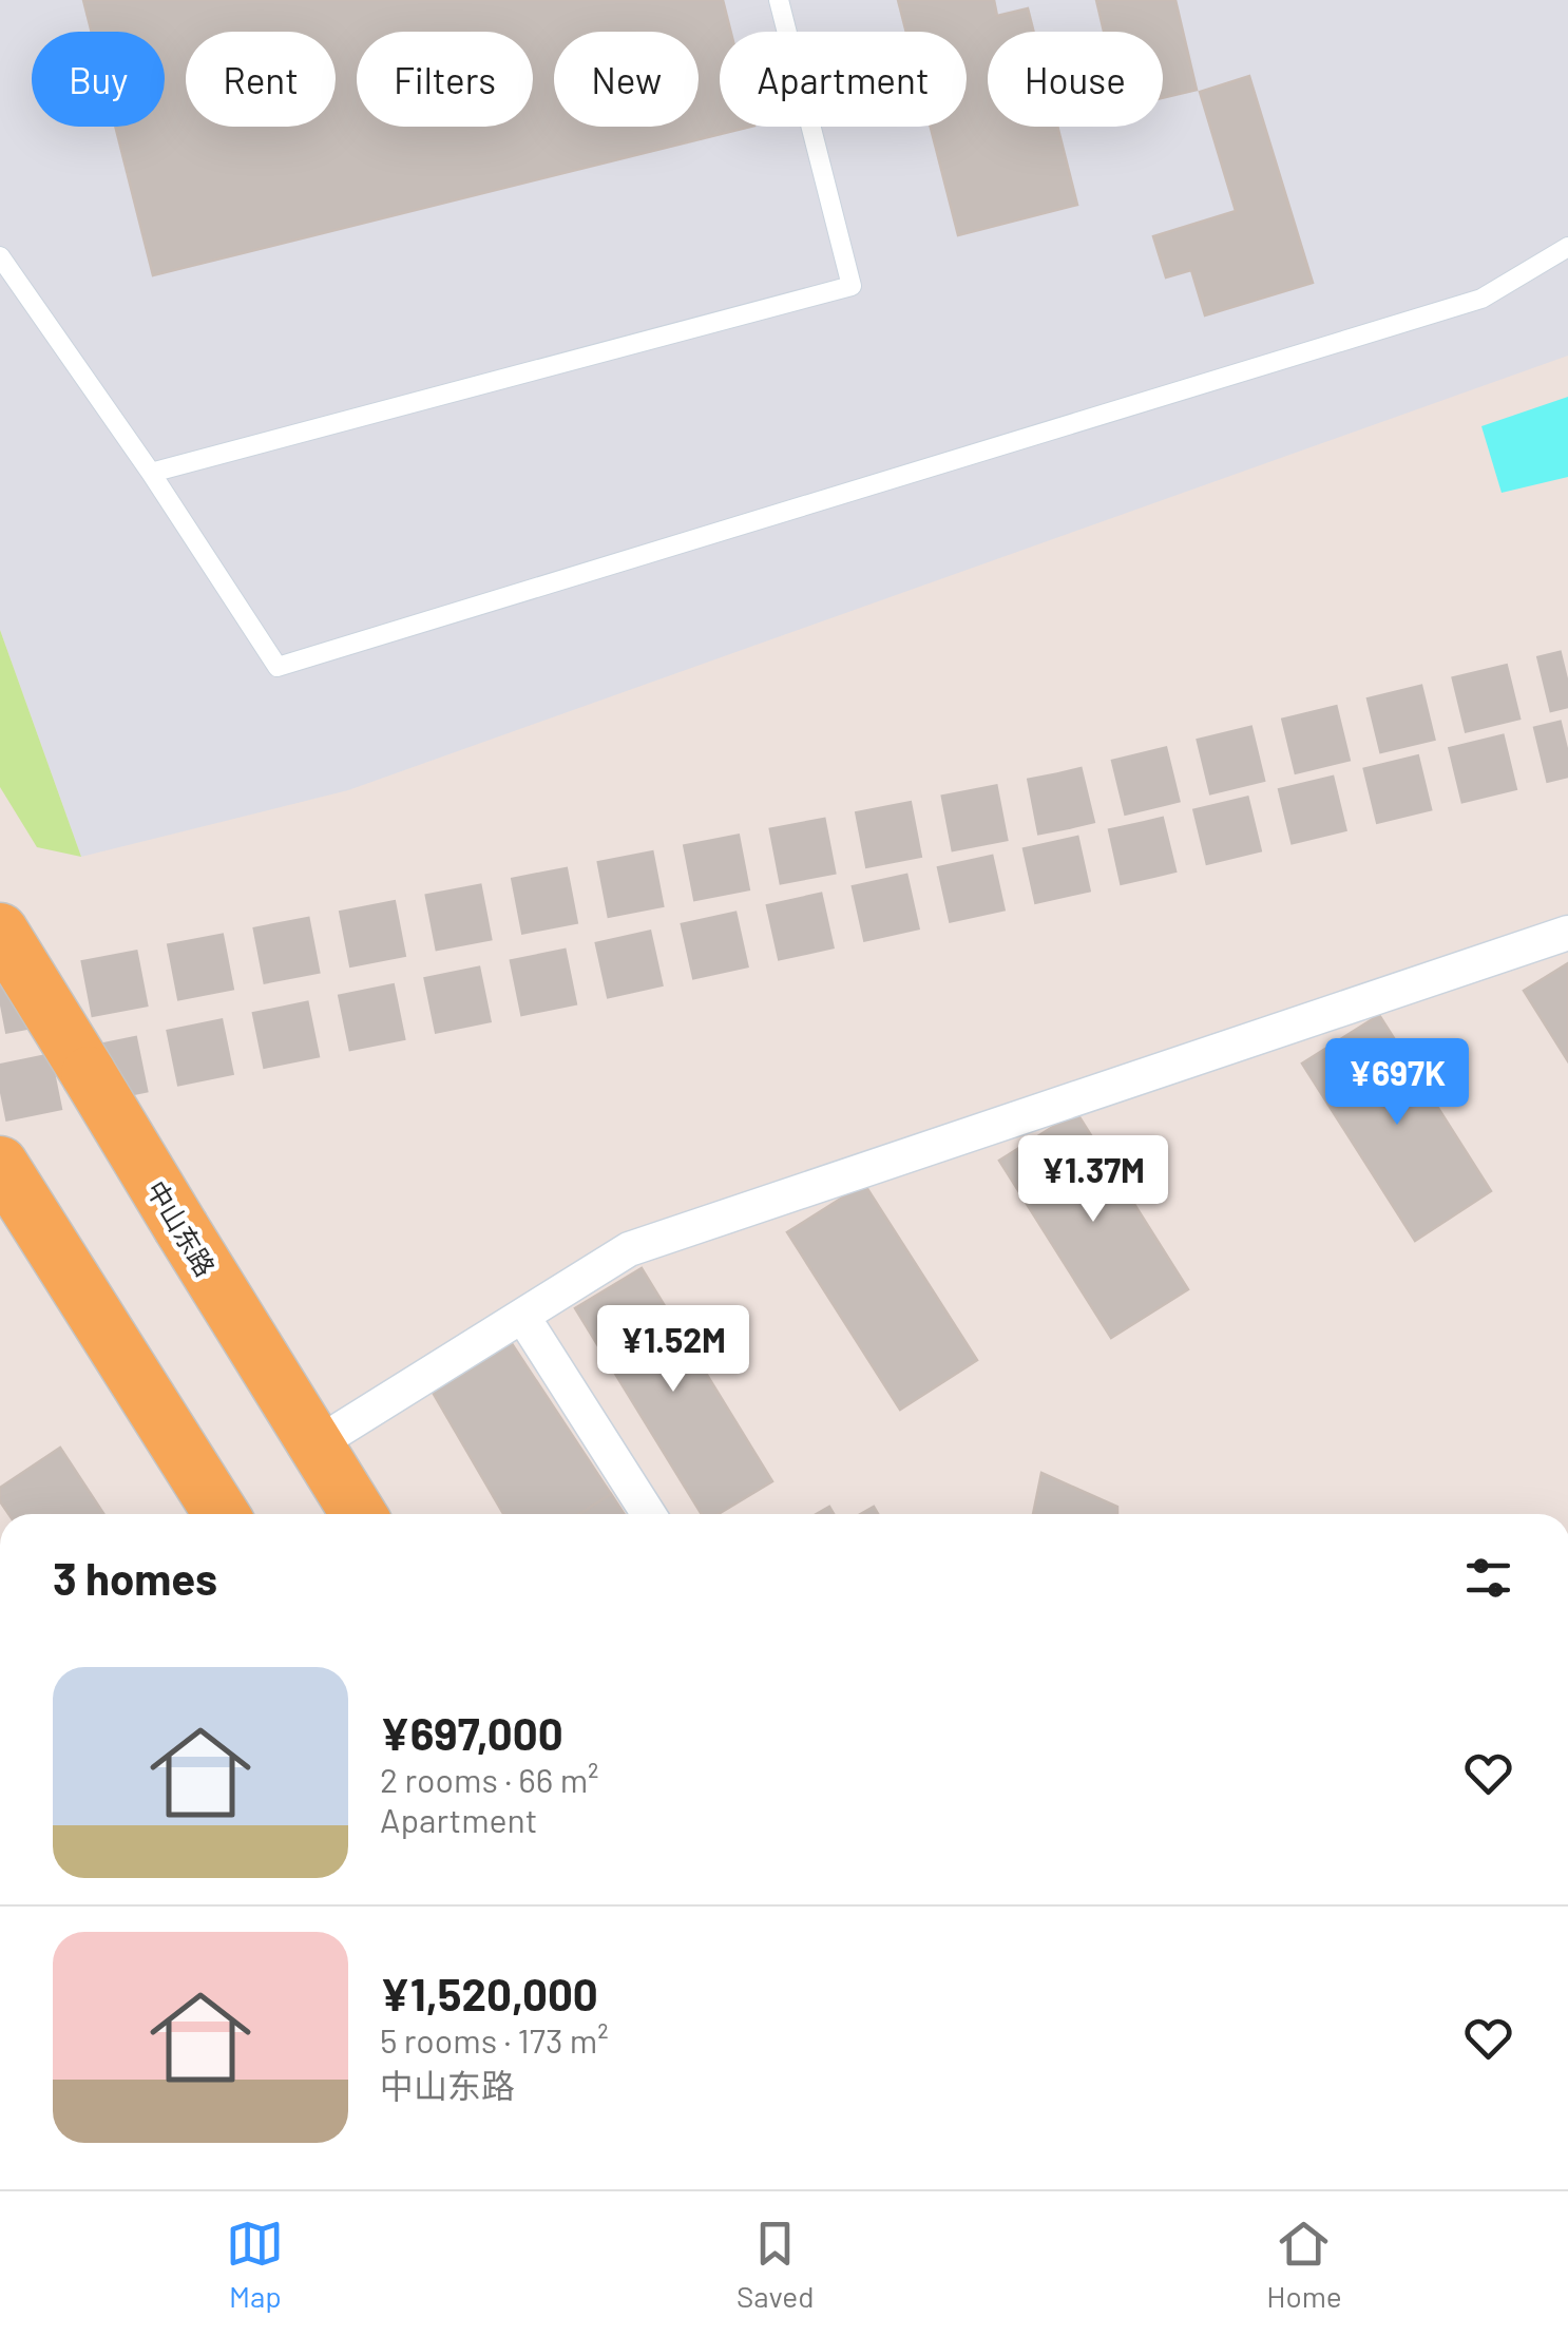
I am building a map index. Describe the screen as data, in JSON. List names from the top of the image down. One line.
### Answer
{"streets":{"main road":["中山东路"]},"page":{"chip":["Buy","Rent","Filters","New","Apartment","House"],"price":["¥697K","¥1.37M","¥1.52M"],"heading":"3 homes","list":[{"name":"¥697,000","note":"2 rooms · 66 m² · Apartment"},{"name":"¥1,520,000","note":"5 rooms · 173 m² · 中山东路"}],"tabs":["Map","Saved","Home"]}}
